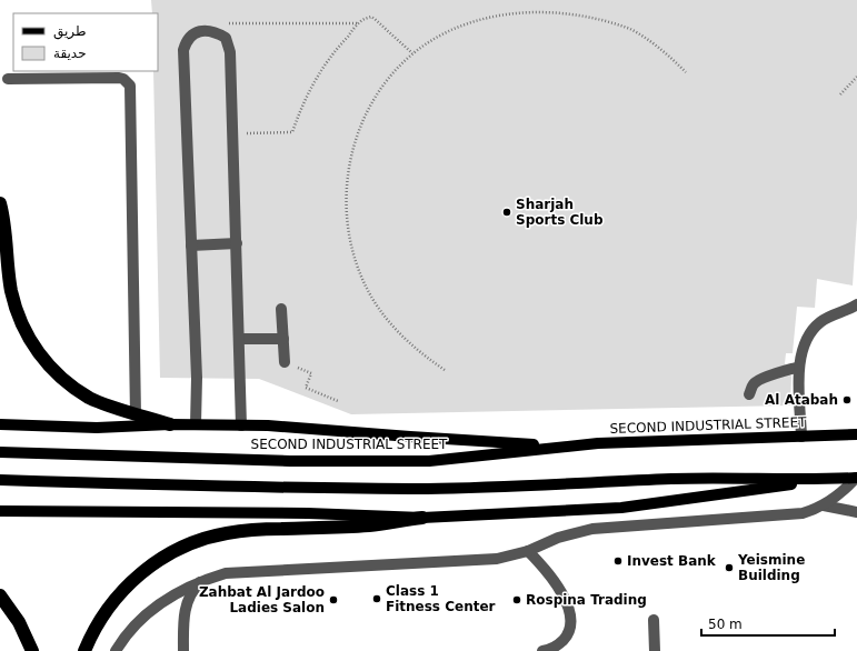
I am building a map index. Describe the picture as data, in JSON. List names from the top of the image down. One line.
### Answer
{"streets":{"main road":["SECOND INDUSTRIAL STREET"]},"places":["Sharjah Sports Club","Al Atabah","Invest Bank","Yeismine Building","Class 1 Fitness Center","Zahbat Al Jardoo Ladies Salon","Rospina Trading"],"legend":["طريق","حديقة"],"scale_bar":"50 m"}
